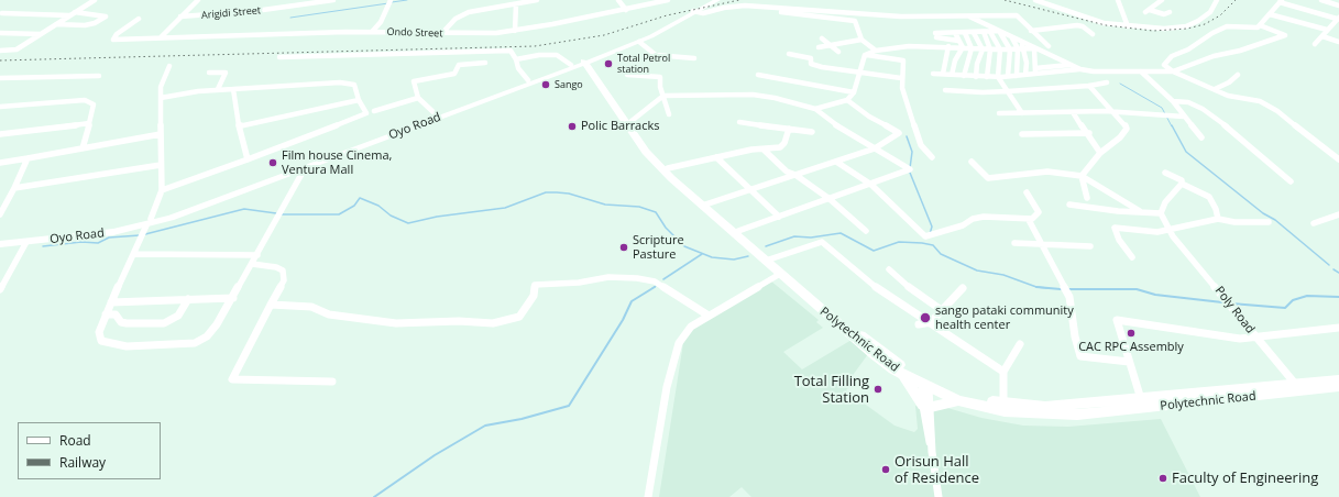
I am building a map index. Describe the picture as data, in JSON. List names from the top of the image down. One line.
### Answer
{"streets":{"main road":["Oyo Road","Polytechnic Road"],"street":["Arigidi Street","Ondo Street","Poly Road"]},"crossings":[["Oyo Road","Polytechnic Road"],["Poly Road","Polytechnic Road"]],"places":["Total Petrol station","Sango","Polic Barracks","Film house Cinema, Ventura Mall","Scripture Pasture","sango pataki community health center","CAC RPC Assembly","Total Filling Station","Orisun Hall of Residence","Faculty of Engineering"],"legend":["Road","Railway"]}
